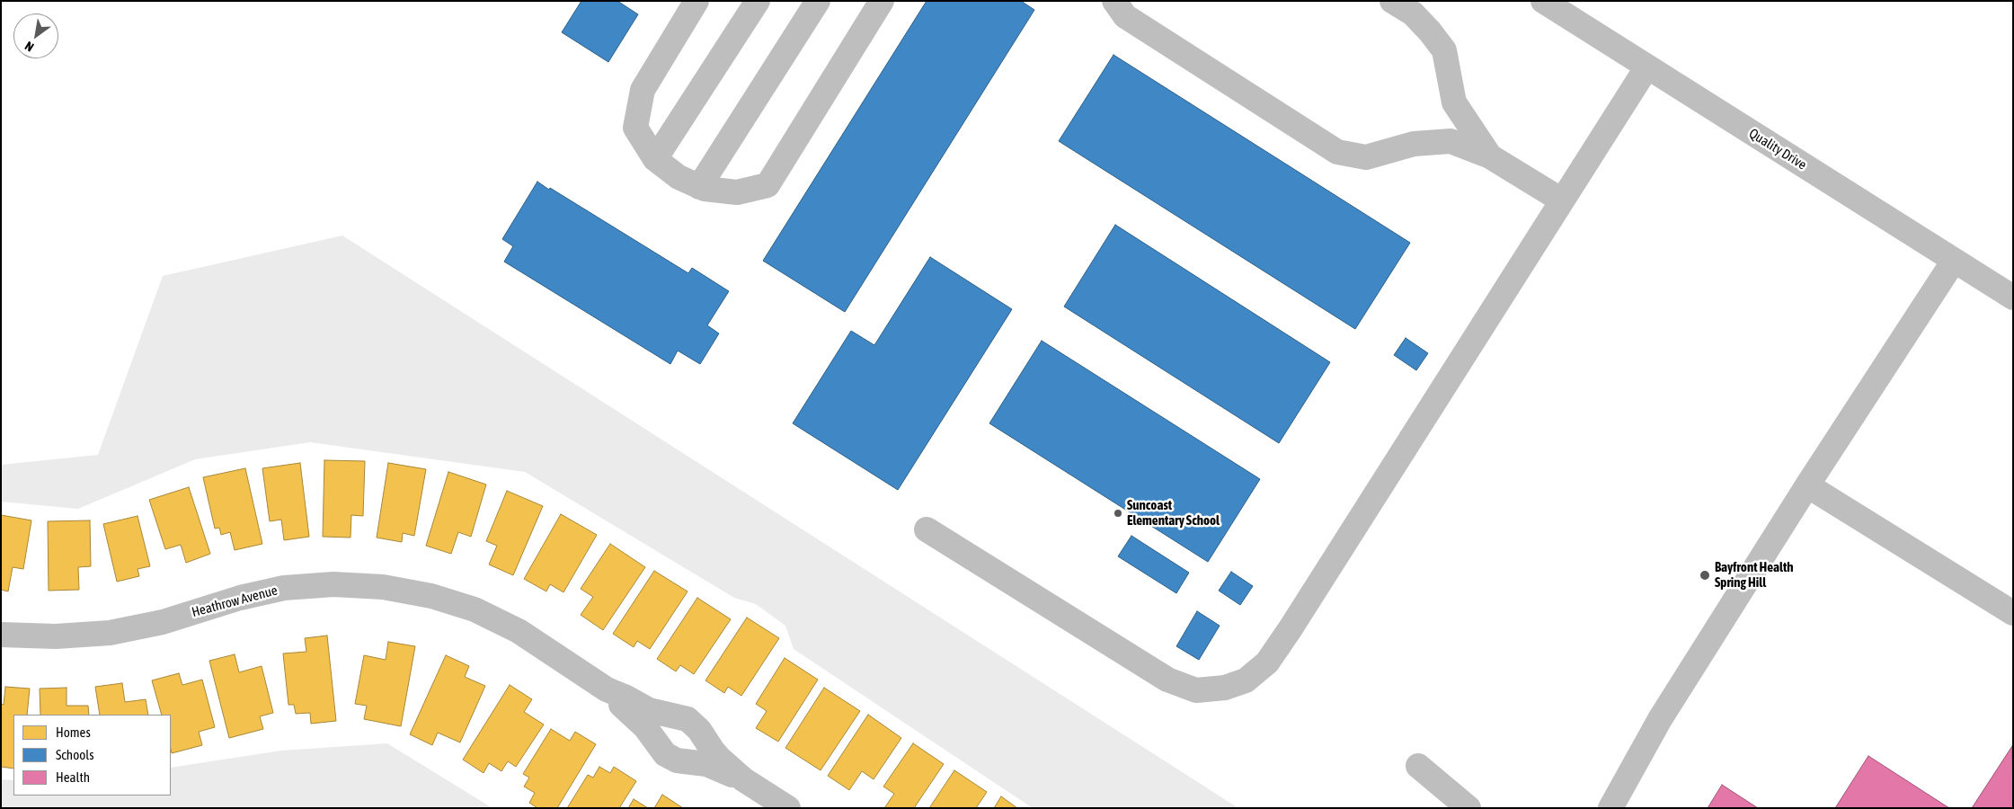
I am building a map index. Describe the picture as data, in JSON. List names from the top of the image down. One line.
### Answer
{"streets":{"street":["Quality Drive","Heathrow Avenue"]},"places":["Suncoast Elementary School","Bayfront Health Spring Hill"],"legend":["Homes","Schools","Health"],"north":"bottom left"}
